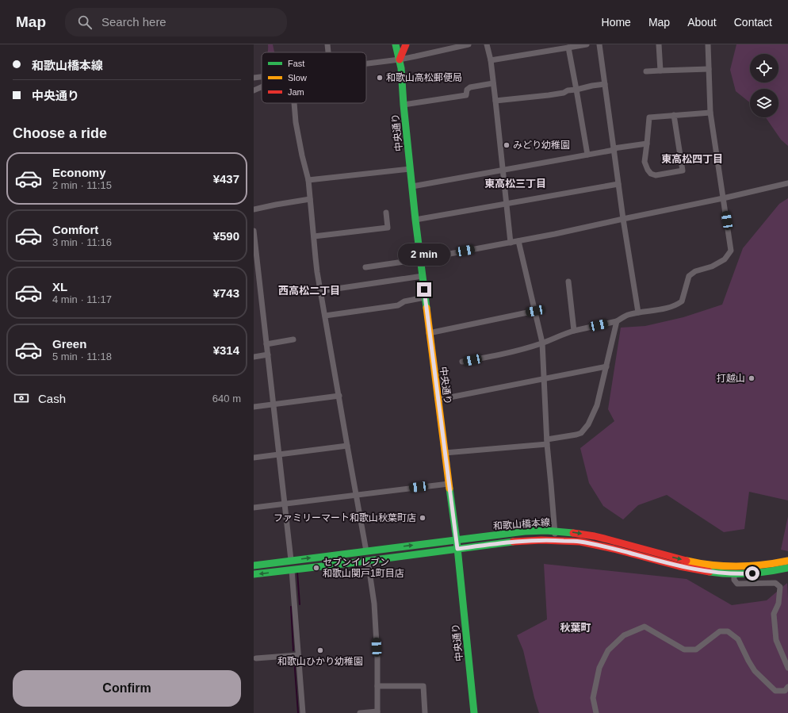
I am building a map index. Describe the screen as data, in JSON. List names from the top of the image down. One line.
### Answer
{"streets":{"main road":["中央通り","和歌山橋本線"]},"crossings":[["中央通り","和歌山橋本線"]],"districts":["東高松四丁目","東高松三丁目","西高松二丁目","秋葉町"],"places":["和歌山高松郵便局","みどり幼稚園","打越山","ファミリーマート和歌山秋葉町店","セブンイレブン 和歌山関戸1町目店","和歌山ひかり幼稚園"],"legend":["Fast","Slow","Jam"],"page":{"header":"Map","search":"Search here","nav":["Home","Map","About","Contact"],"banner":["和歌山橋本線","中央通り"],"heading":"Choose a ride","list":[{"name":"Economy","note":"2 min · 11:15","value":"¥437"},{"name":"Comfort","note":"3 min · 11:16","value":"¥590"},{"name":"XL","note":"4 min · 11:17","value":"¥743"},{"name":"Green","note":"5 min · 11:18","value":"¥314"}],"bubble":"2 min","pay":["Cash","640 m"],"buttons":"Confirm"}}
